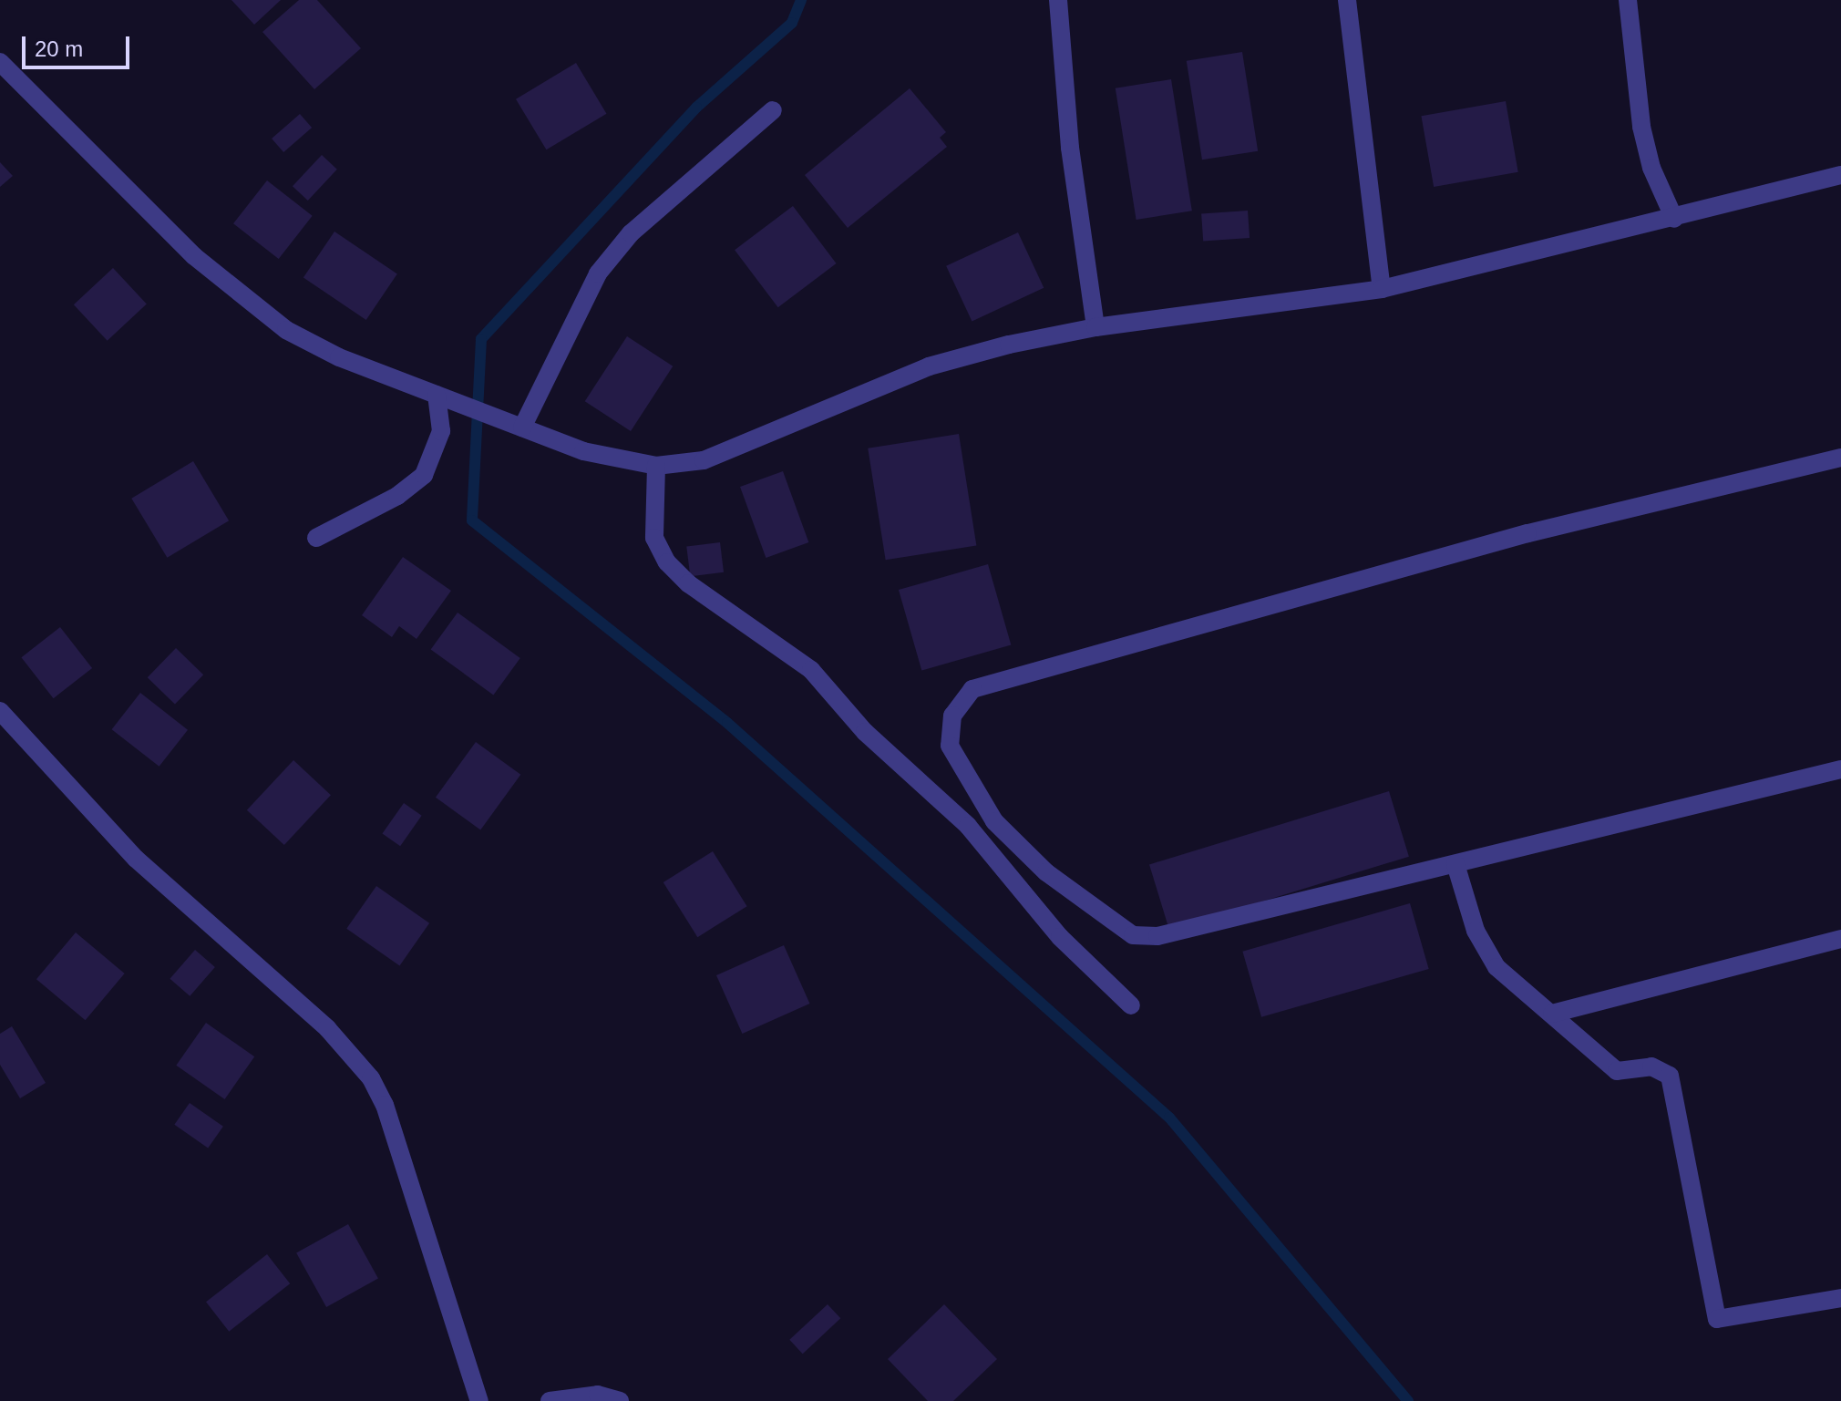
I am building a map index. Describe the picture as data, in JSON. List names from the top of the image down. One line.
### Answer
{"scale_bar":"20 m"}
